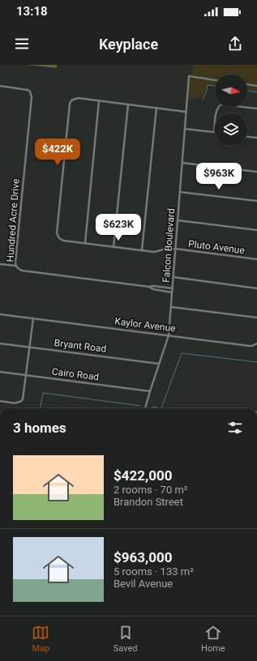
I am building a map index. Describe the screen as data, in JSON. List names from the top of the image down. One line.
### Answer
{"streets":{"street":["Hundred Acre Drive","Falcon Boulevard","Pluto Avenue","Kaylor Avenue","Bryant Road","Cairo Road"]},"crossings":[["Hundred Acre Drive","Falcon Boulevard"],["Falcon Boulevard","Pluto Avenue"],["Falcon Boulevard","Kaylor Avenue"],["Falcon Boulevard","Bryant Road"],["Falcon Boulevard","Cairo Road"]],"north":"right","page":{"status":"13:18","header":"Keyplace","price":["$422K","$963K","$623K"],"heading":"3 homes","list":[{"name":"$422,000","note":"2 rooms · 70 m² · Brandon Street"},{"name":"$963,000","note":"5 rooms · 133 m² · Bevil Avenue"}],"tabs":["Map","Saved","Home"]}}
